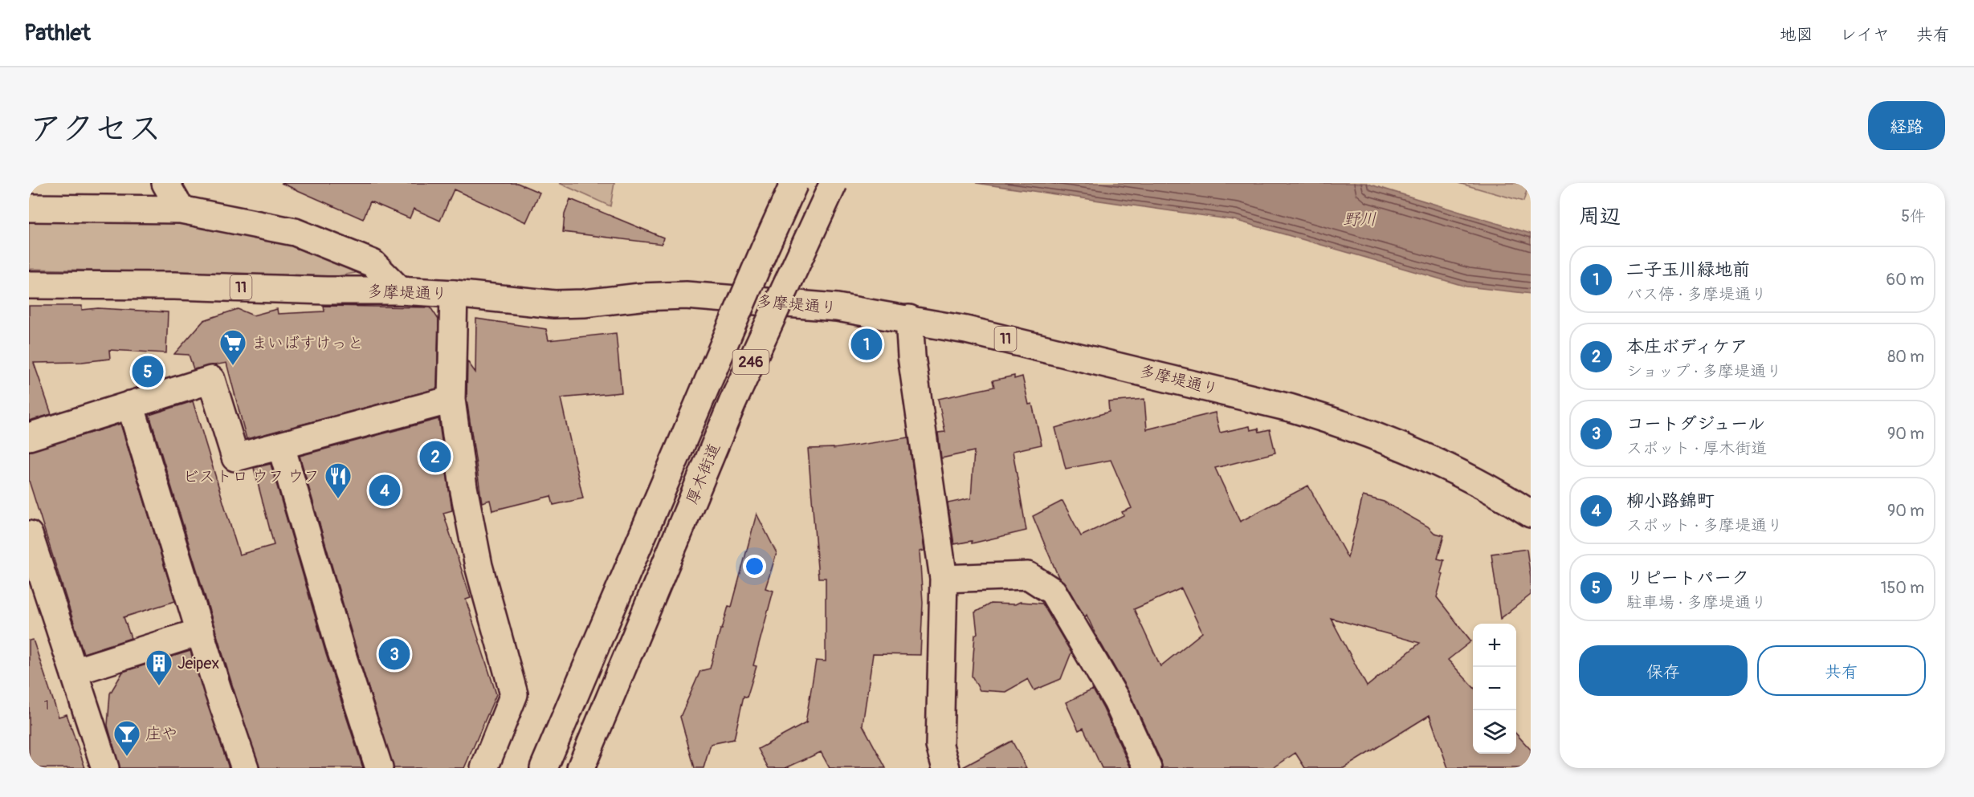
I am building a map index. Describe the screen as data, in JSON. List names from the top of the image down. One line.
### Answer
{"streets":{"main road":["11","多摩堤通り","246","厚木街道"]},"water":["野川"],"places":{"supermarket":["まいばすけっと"],"restaurant":["ビストロ ウフ ウフ"],"building":["Jeipex"],"bar":["庄や"]},"house_numbers":["1"],"page":{"header":"Pathlet","nav":["地図","レイヤ","共有"],"title":"アクセス","buttons":["経路",["保存","共有"]],"heading":["周辺","5件"],"list":[{"mark":"1","name":"二子玉川緑地前","note":"バス停 · 多摩堤通り","value":"60 m"},{"mark":"2","name":"本庄ボディケア","note":"ショップ · 多摩堤通り","value":"80 m"},{"mark":"3","name":"コートダジュール","note":"スポット · 厚木街道","value":"90 m"},{"mark":"4","name":"柳小路錦町","note":"スポット · 多摩堤通り","value":"90 m"},{"mark":"5","name":"リピートパーク","note":"駐車場 · 多摩堤通り","value":"150 m"}],"pins":["1","5","2","4","3"],"map_buttons":["+","−"]}}
